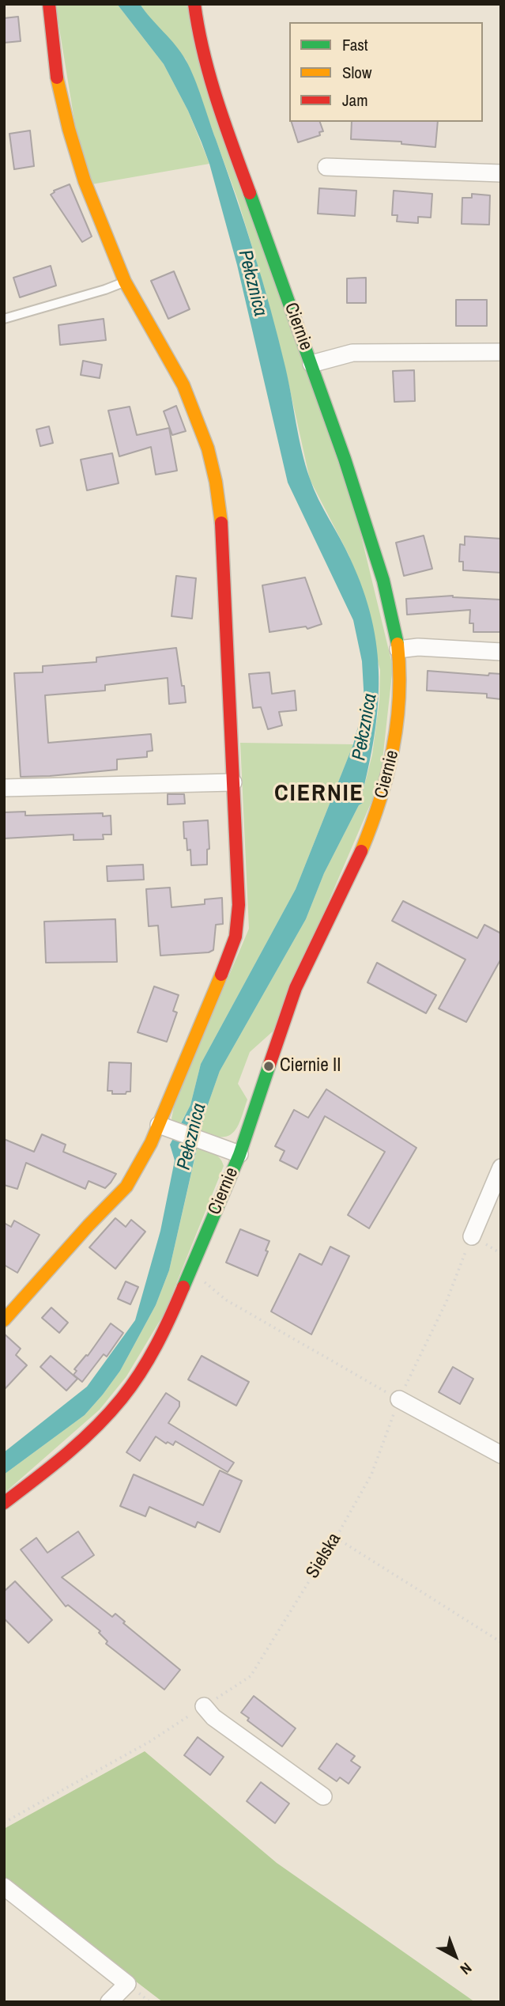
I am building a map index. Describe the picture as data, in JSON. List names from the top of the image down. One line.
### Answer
{"streets":{"street":["Ciernie"],"path":["Sielska"]},"districts":["CIERNIE"],"water":["Pełcznica"],"places":["Ciernie II"],"legend":["Fast","Slow","Jam"],"north":"bottom right"}
